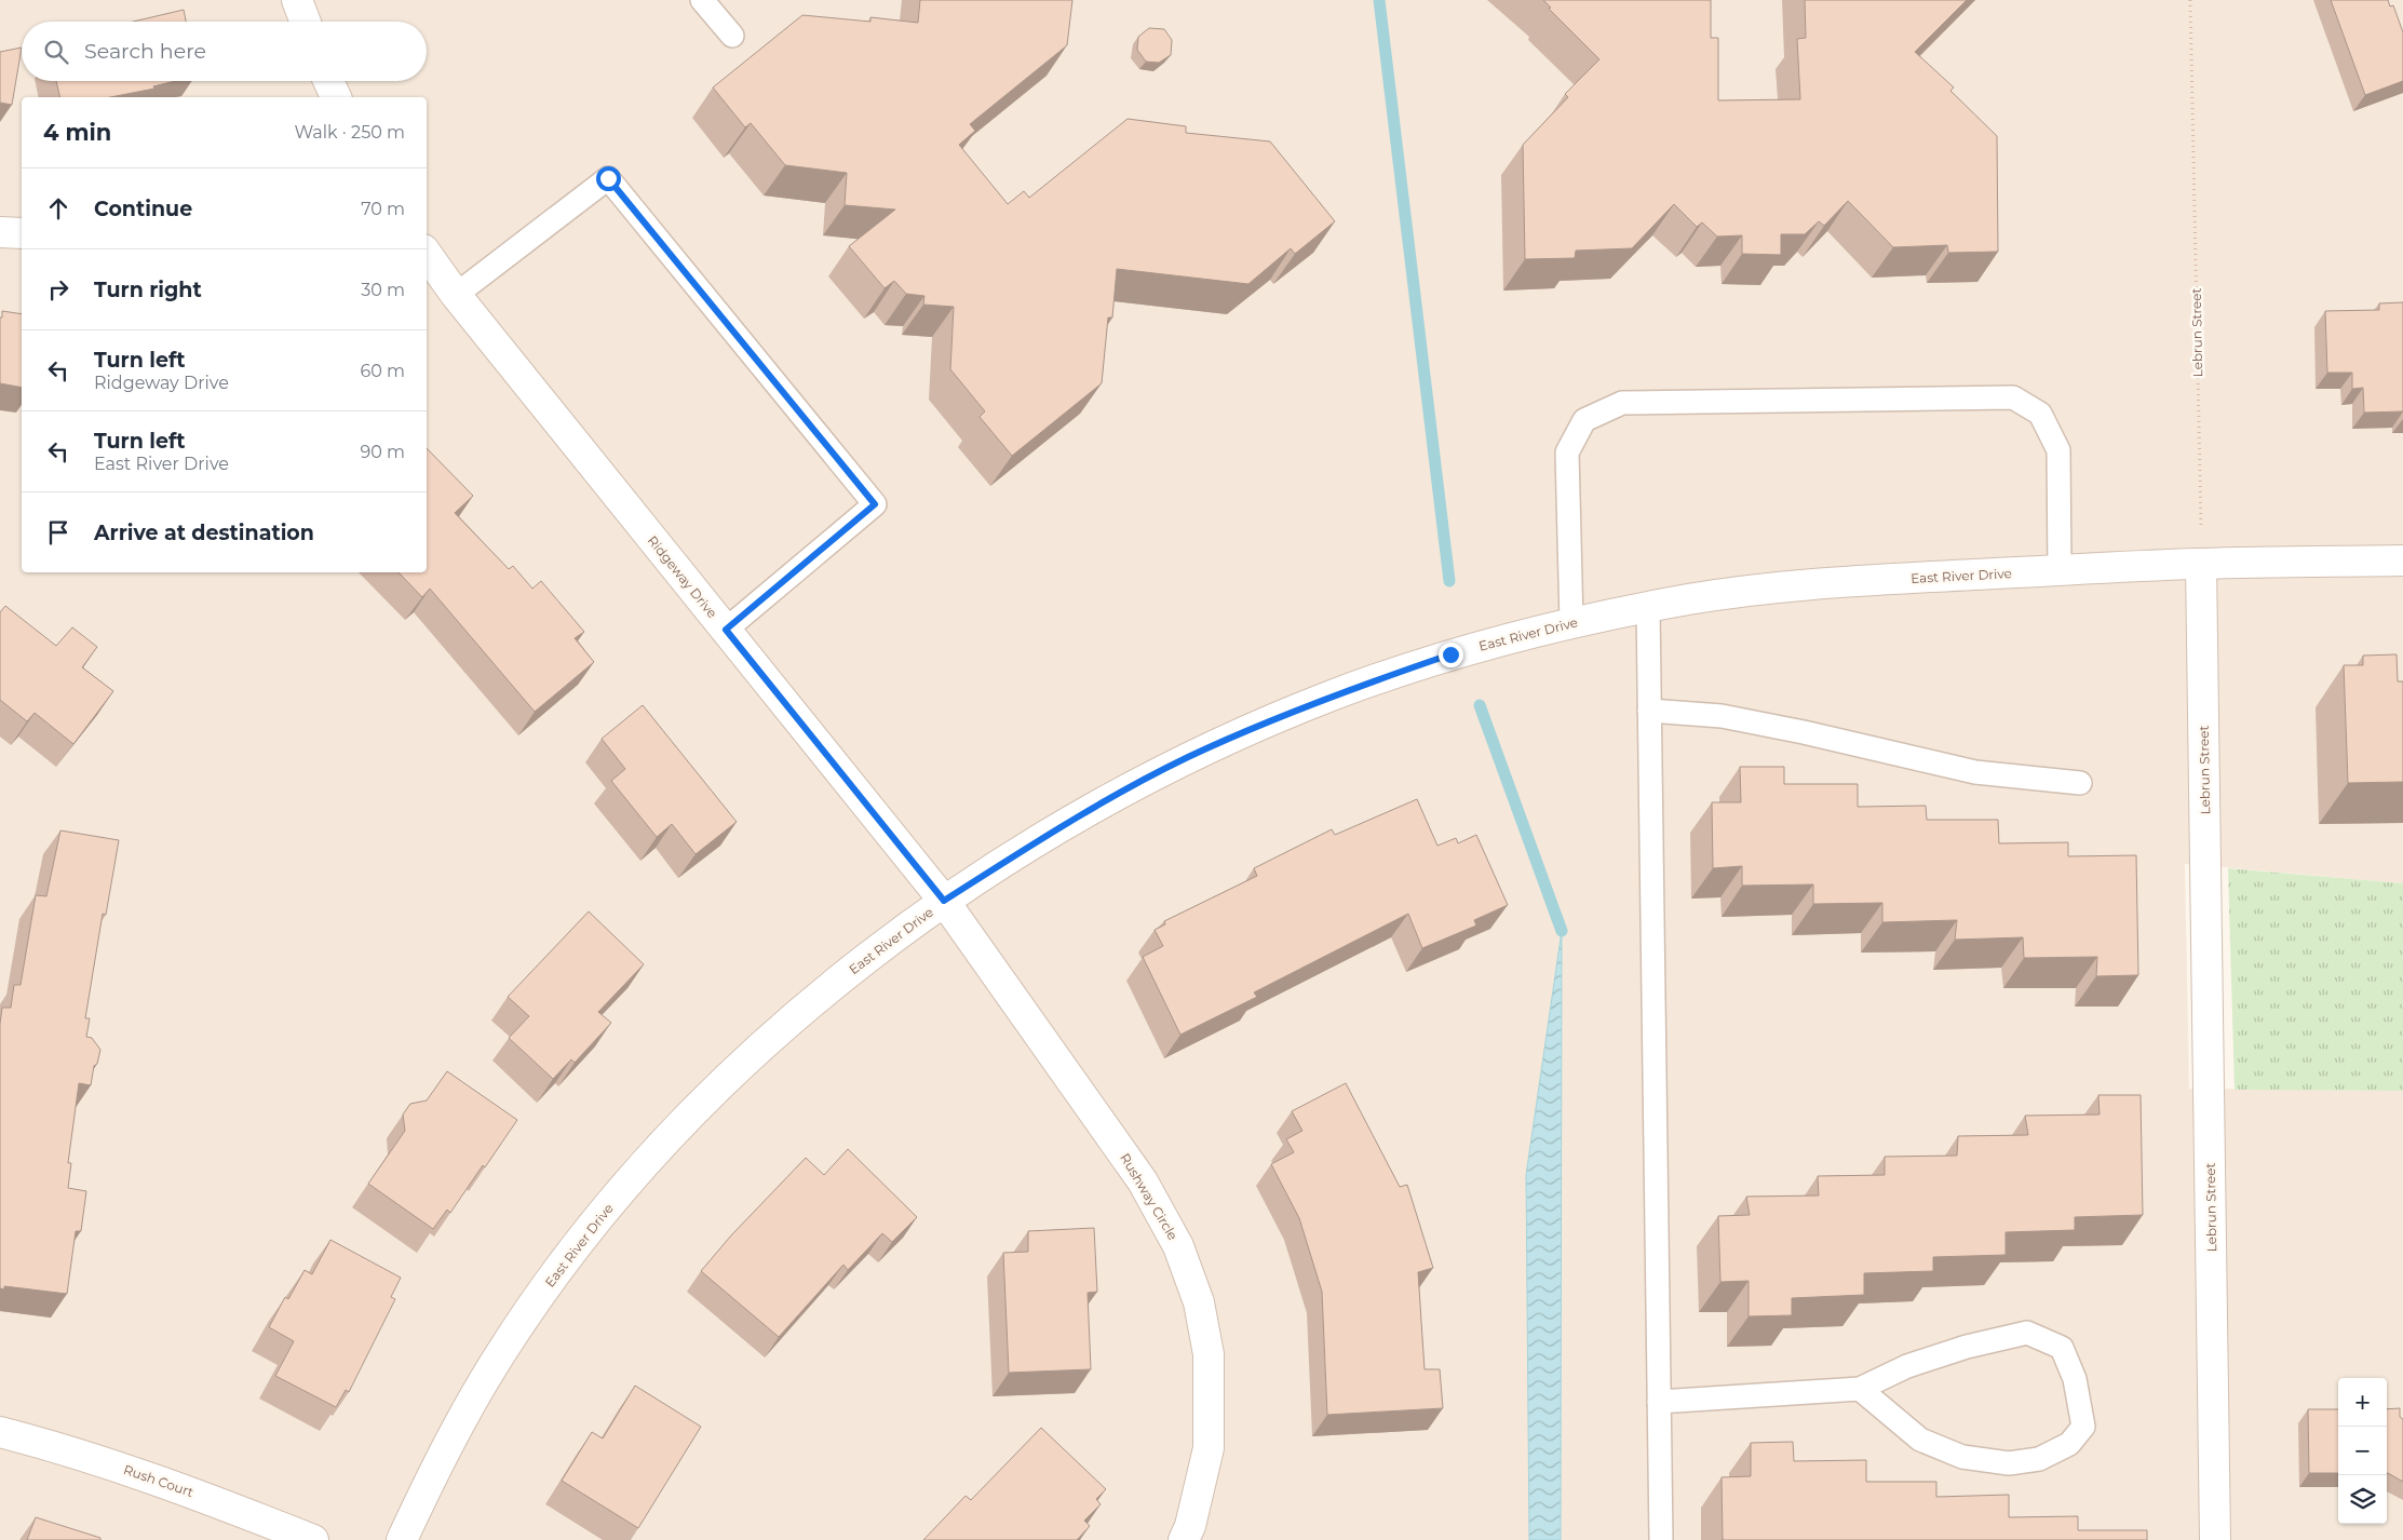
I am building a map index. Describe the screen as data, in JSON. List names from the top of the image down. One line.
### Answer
{"streets":{"street":["Lebrun Street","East River Drive","Ridgeway Drive","Rushway Circle","Rush Court"]},"crossings":[["Lebrun Street","East River Drive"],["East River Drive","Ridgeway Drive"],["East River Drive","Rushway Circle"],["Ridgeway Drive","Rushway Circle"]],"page":{"search":"Search here","heading":["4 min","Walk · 250 m"],"list":[["Continue","70 m"],["Turn right","30 m"],["Turn left","Ridgeway Drive","60 m"],["Turn left","East River Drive","90 m"],"Arrive at destination"],"map_buttons":["+","−"]}}
